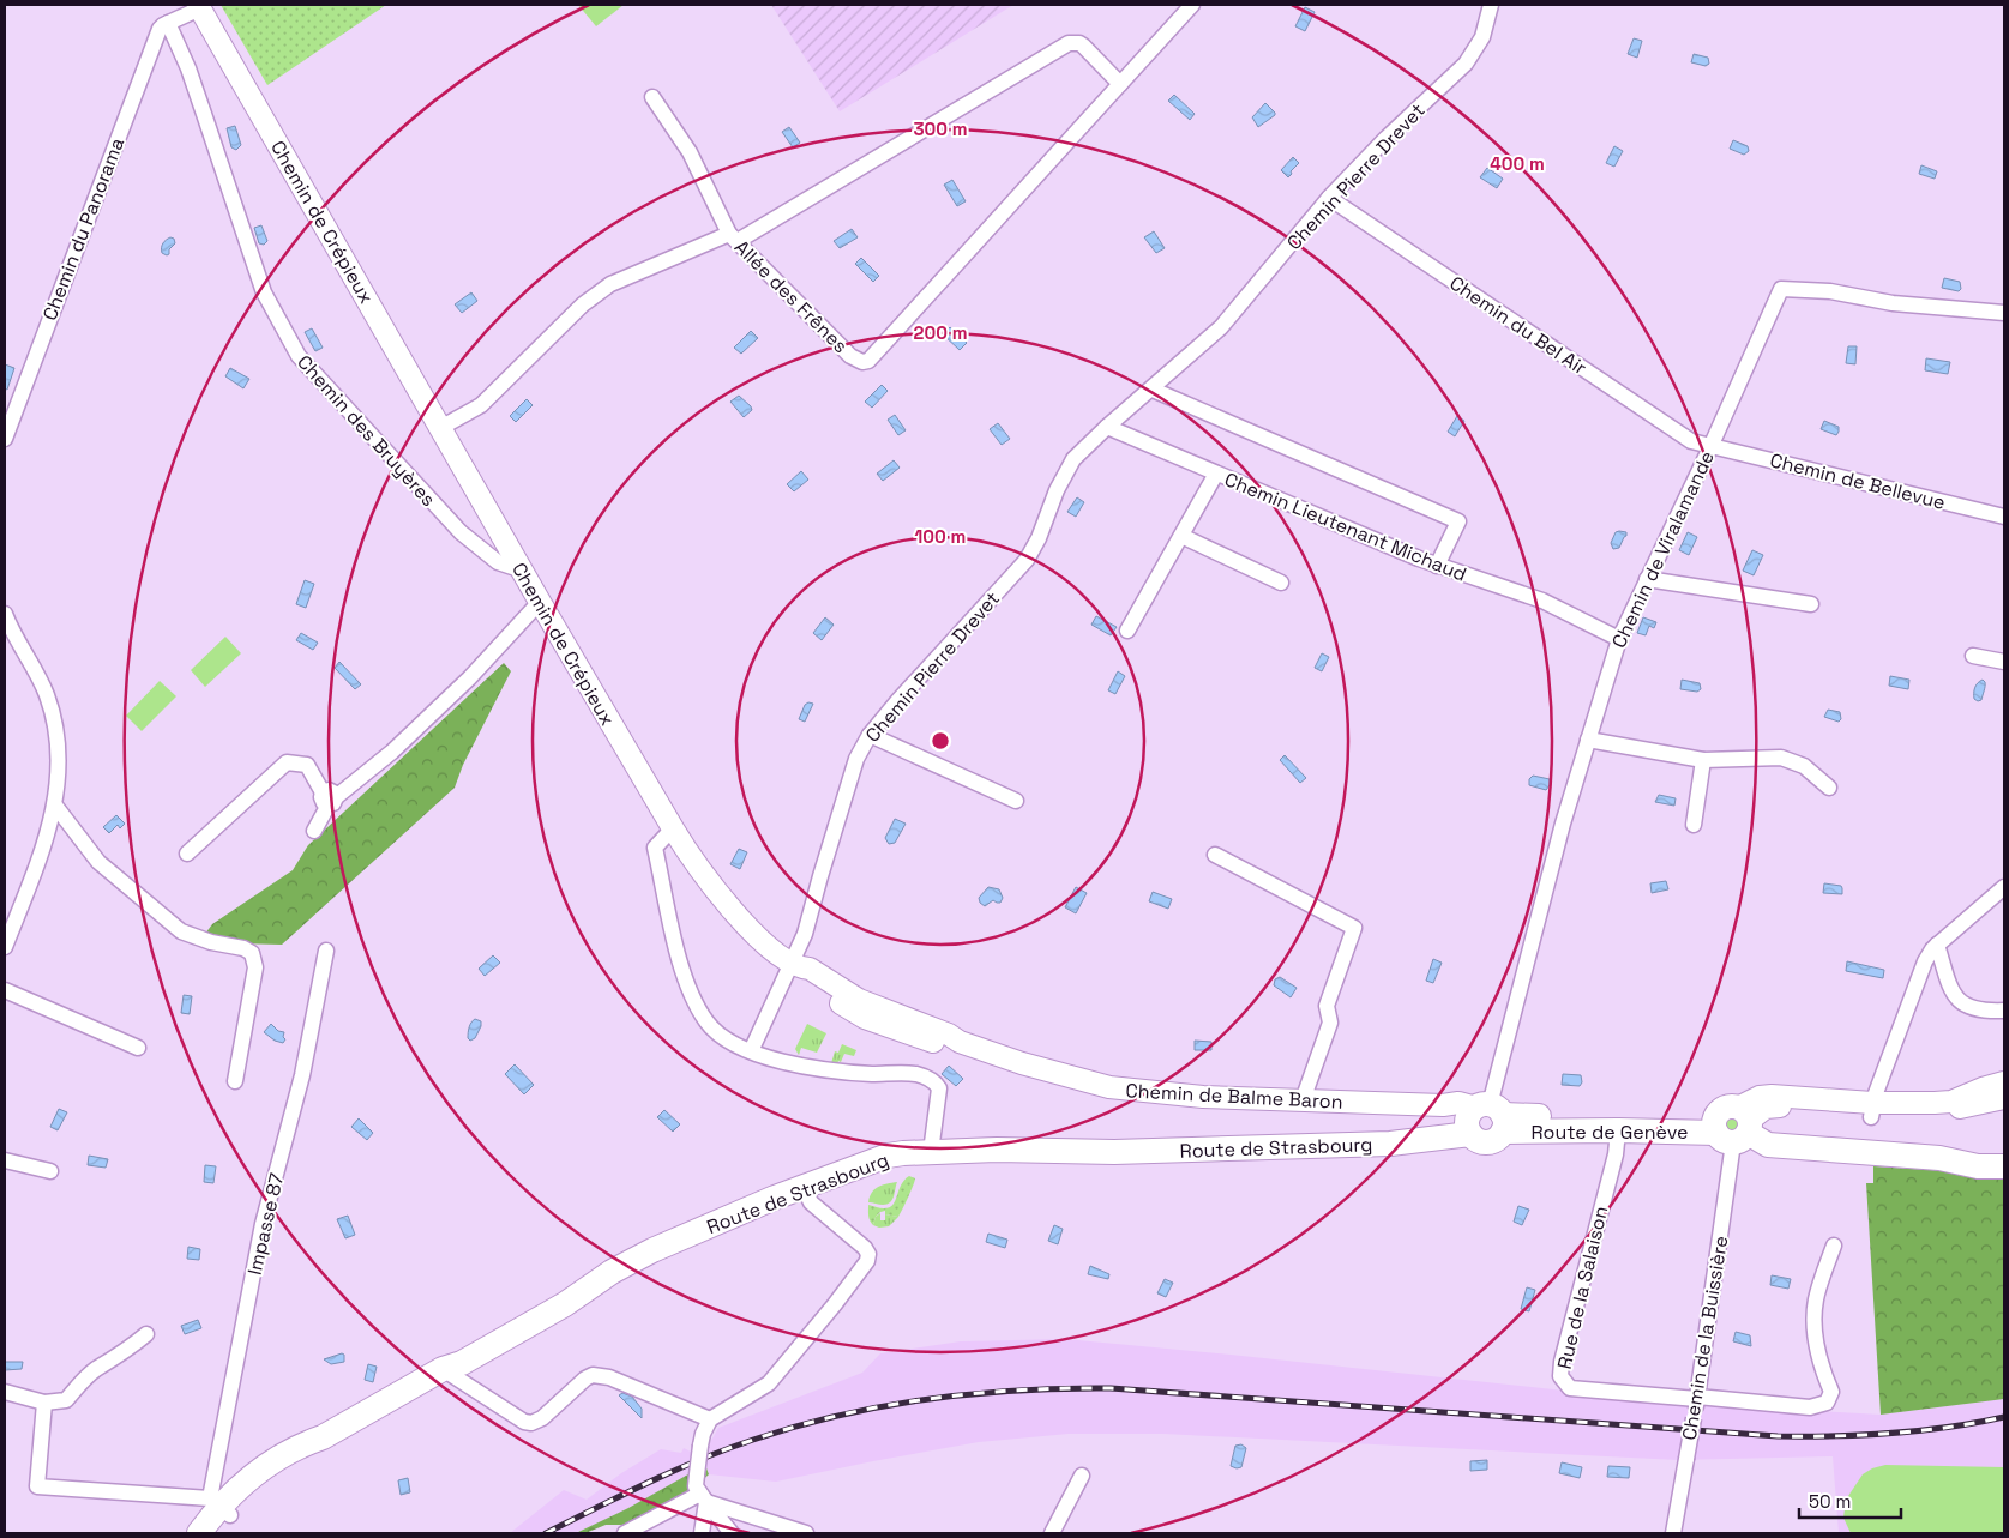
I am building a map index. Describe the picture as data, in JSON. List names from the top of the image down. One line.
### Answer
{"streets":{"main road":["Route de Genève","Route de Strasbourg"],"street":["Chemin Pierre Drevet","Chemin de Crépieux","Chemin du Panorama","Allée des Frênes","Chemin du Bel Air","Chemin des Bruyères","Chemin de Bellevue","Chemin Lieutenant Michaud","Chemin de Viralamande","Chemin de Balme Baron","Impasse 87","Rue de la Salaison","Chemin de la Buissière"]},"crossings":[["Chemin Pierre Drevet","Chemin du Bel Air"],["Chemin Pierre Drevet","Chemin Lieutenant Michaud"],["Chemin Pierre Drevet","Chemin de Balme Baron"],["Chemin de Crépieux","Allée des Frênes"],["Chemin de Crépieux","Chemin des Bruyères"],["Chemin de Crépieux","Chemin de Balme Baron"],["Chemin du Panorama","Chemin des Bruyères"],["Chemin du Bel Air","Chemin de Bellevue"],["Chemin du Bel Air","Chemin de Viralamande"],["Chemin de Bellevue","Chemin de Viralamande"],["Chemin Lieutenant Michaud","Chemin de Viralamande"],["Chemin de Viralamande","Chemin de Balme Baron"],["Chemin de Viralamande","Route de Genève"],["Chemin de Viralamande","Route de Strasbourg"],["Chemin de Balme Baron","Route de Genève"],["Chemin de Balme Baron","Route de Strasbourg"],["Route de Genève","Route de Strasbourg"],["Route de Genève","Rue de la Salaison"],["Route de Genève","Chemin de la Buissière"],["Route de Strasbourg","Impasse 87"],["Rue de la Salaison","Chemin de la Buissière"]],"scale_bar":"50 m","rings":["300 m","400 m","200 m","100 m"]}
